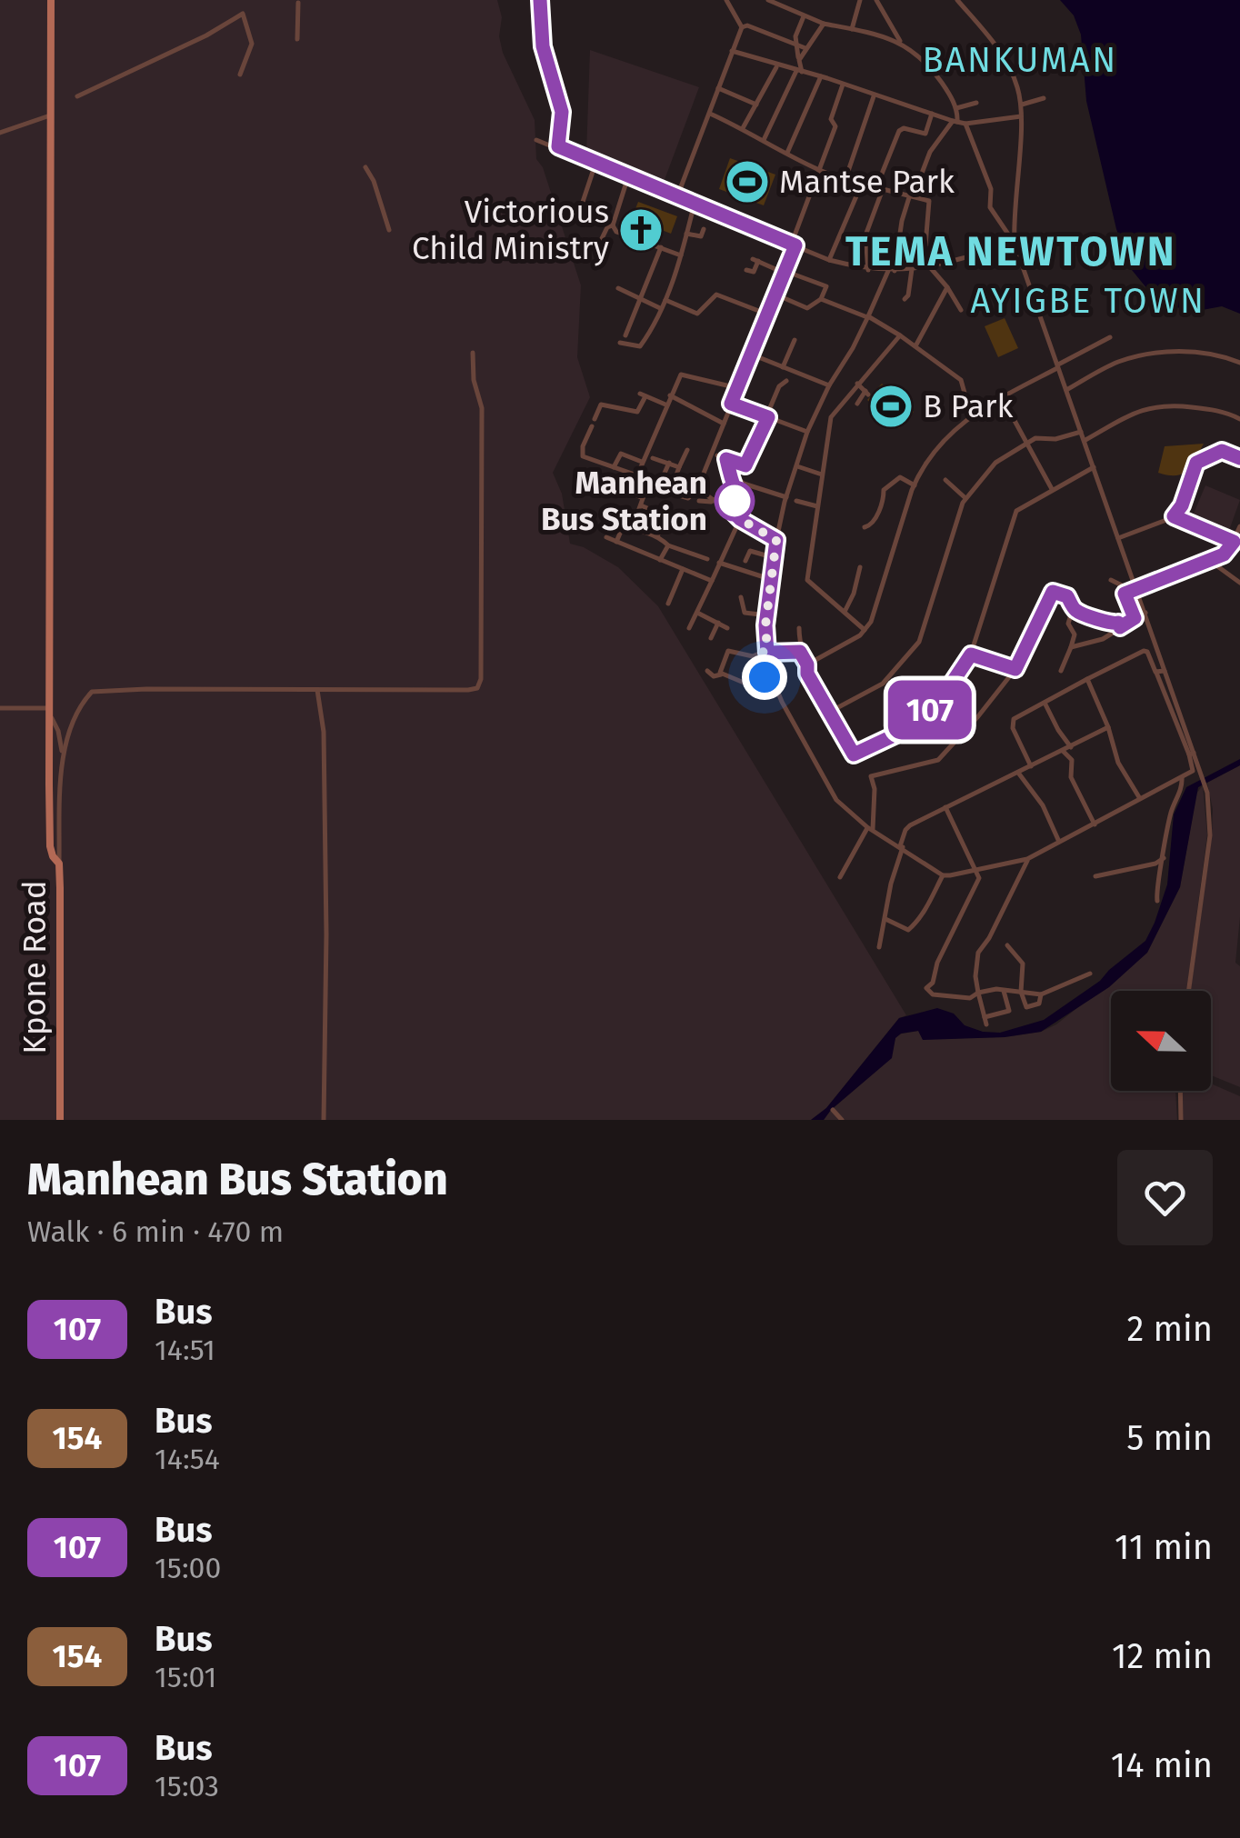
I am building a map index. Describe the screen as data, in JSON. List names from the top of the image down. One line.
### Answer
{"streets":{"main road":["Kpone Road"]},"districts":["BANKUMAN","TEMA NEWTOWN","AYIGBE TOWN"],"places":{"sports":["Mantse Park","B Park"],"church":["Victorious Child Ministry"],"other":["Manhean Bus Station"]},"lines":["bus line 107"],"north":"left","page":{"on_map":"107","heading":["Manhean Bus Station","Walk · 6 min · 470 m"],"list":[{"mark":"107","name":"Bus","note":"14:51","value":"2 min"},{"mark":"154","name":"Bus","note":"14:54","value":"5 min"},{"mark":"107","name":"Bus","note":"15:00","value":"11 min"},{"mark":"154","name":"Bus","note":"15:01","value":"12 min"},{"mark":"107","name":"Bus","note":"15:03","value":"14 min"}]}}
